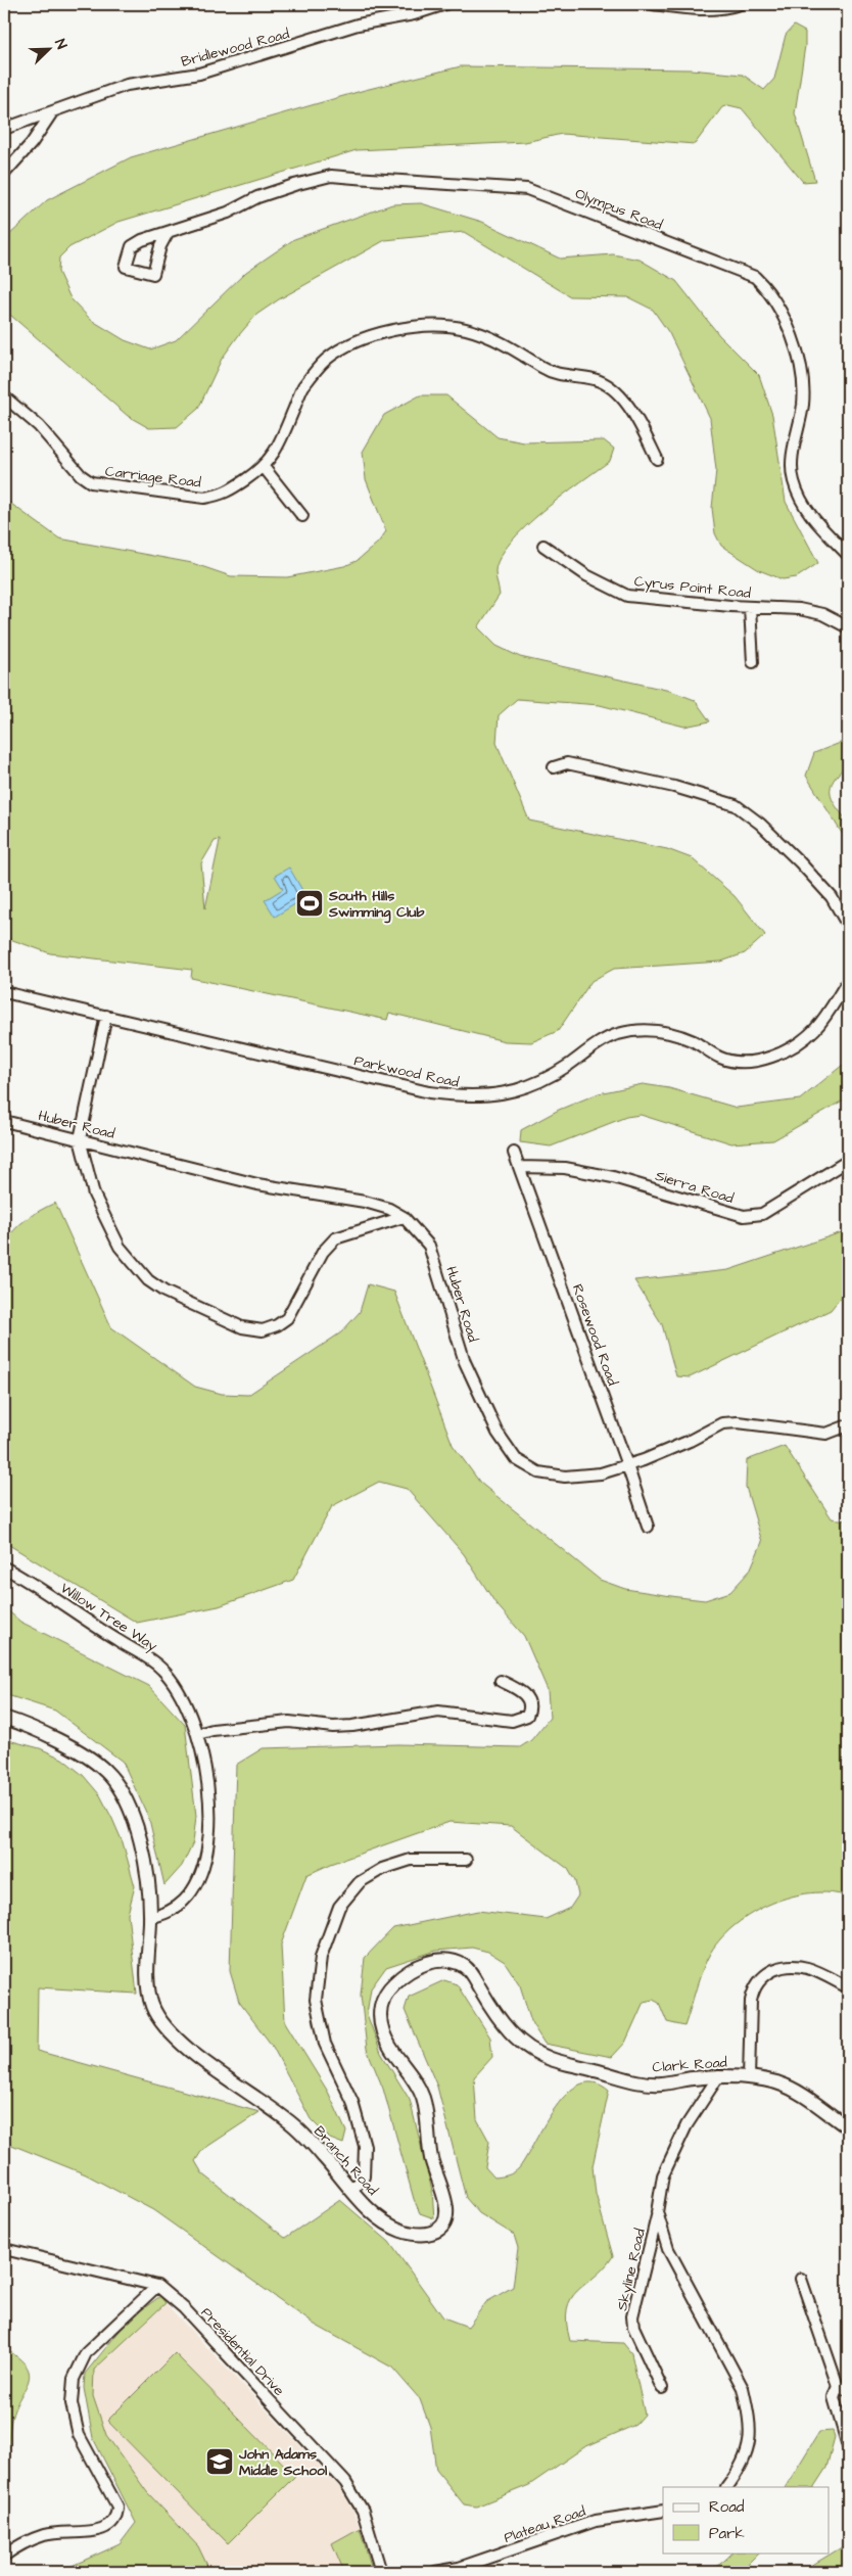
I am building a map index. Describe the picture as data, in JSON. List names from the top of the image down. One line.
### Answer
{"streets":{"street":["Bridlewood Road","Olympus Road","Carriage Road","Cyrus Point Road","Parkwood Road","Huber Road","Sierra Road","Rosewood Road","Willow Tree Way","Clark Road","Branch Road","Skyline Road","Presidential Drive","Plateau Road"]},"crossings":[["Huber Road","Rosewood Road"],["Sierra Road","Rosewood Road"],["Willow Tree Way","Branch Road"],["Clark Road","Branch Road"],["Clark Road","Skyline Road"]],"places":{"sports":["South Hills Swimming Club"],"school or university":["John Adams Middle School"]},"legend":["Road","Park"],"north":"top right"}
